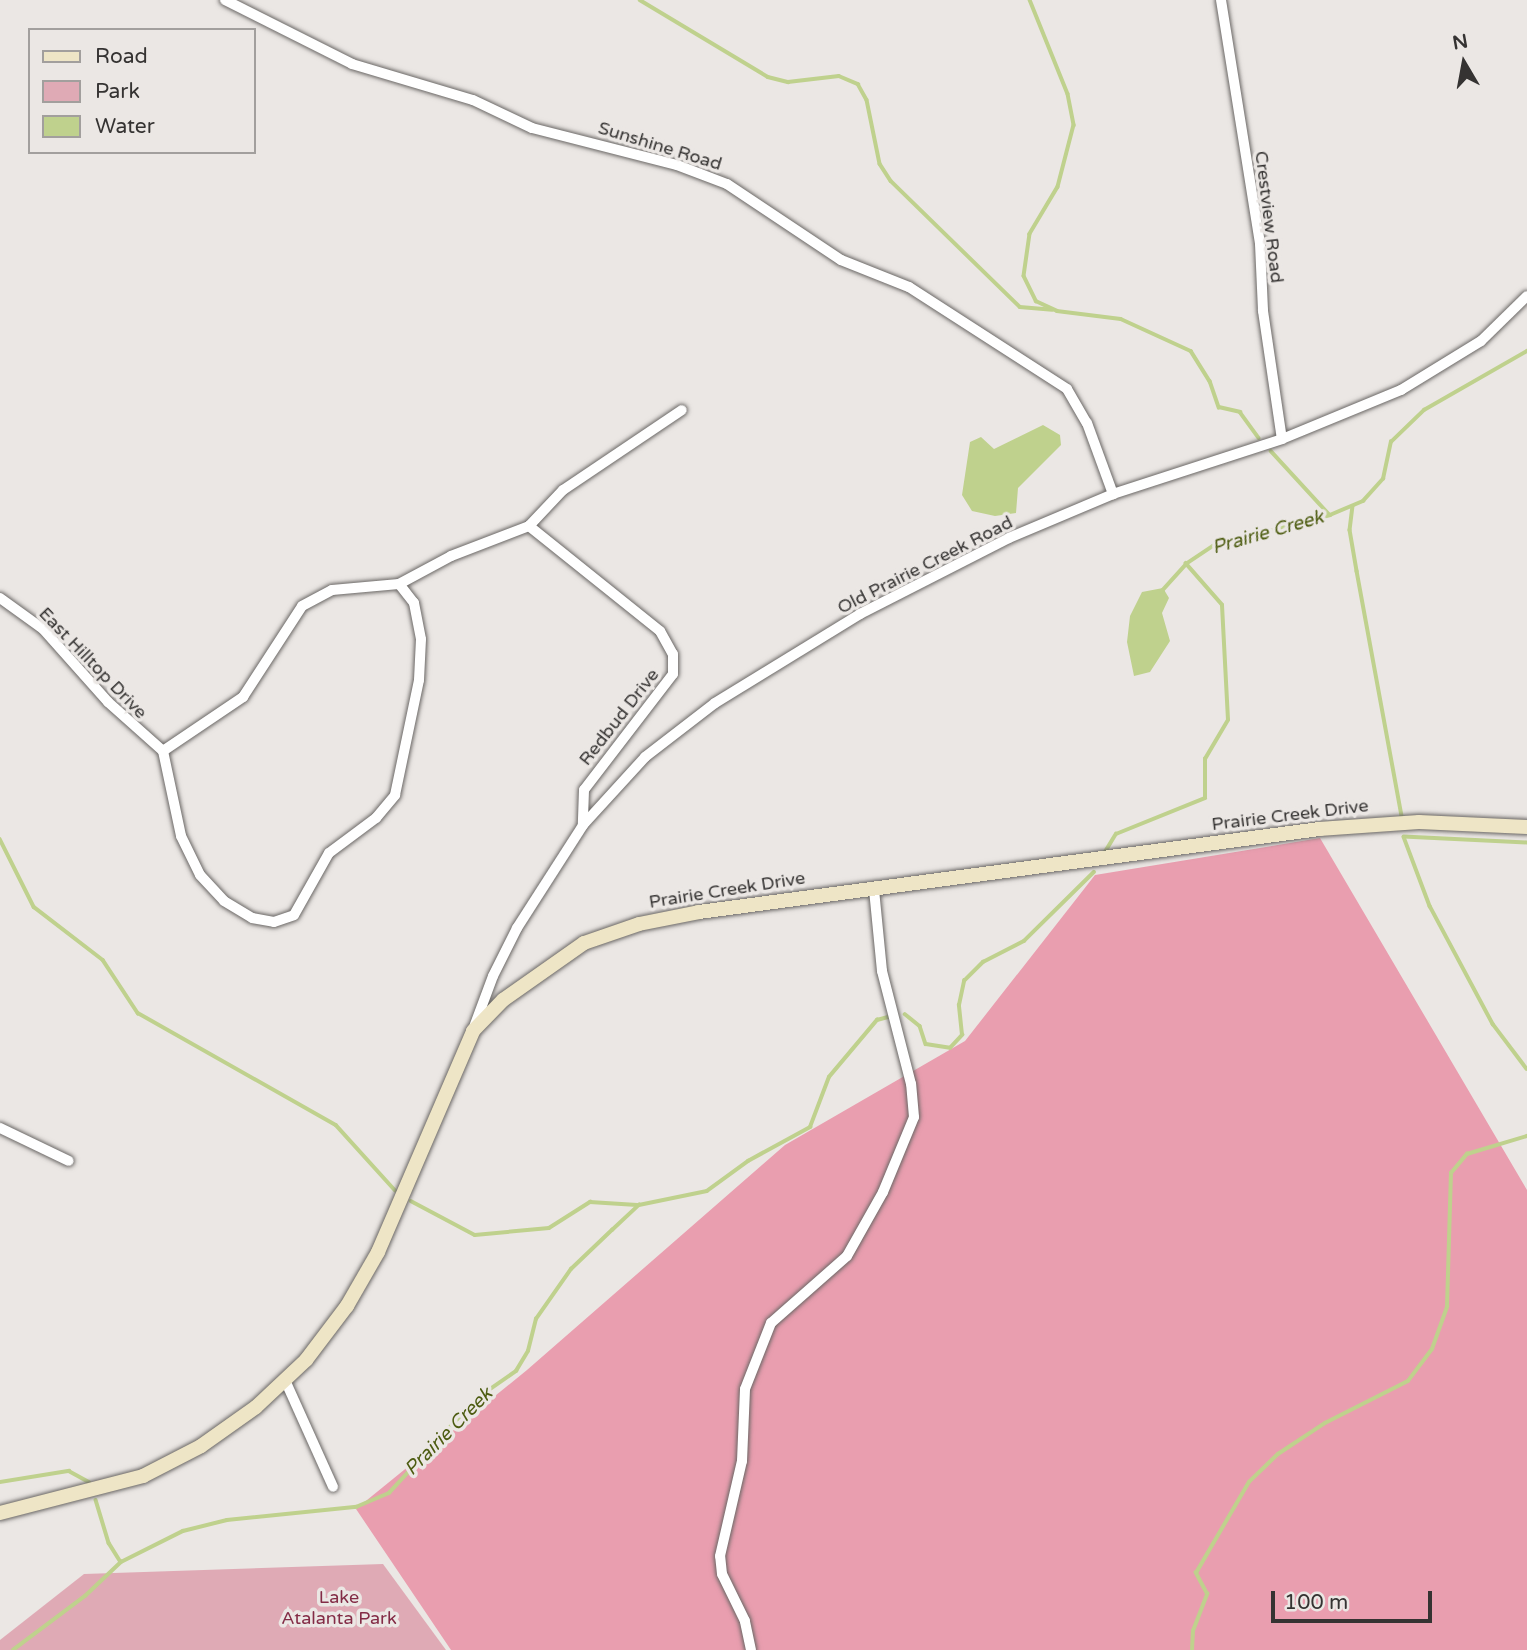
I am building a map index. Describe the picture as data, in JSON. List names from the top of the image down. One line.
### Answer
{"streets":{"main road":["Prairie Creek Drive"],"street":["Sunshine Road","Crestview Road","Old Prairie Creek Road","East Hilltop Drive","Redbud Drive"]},"crossings":[["Sunshine Road","Old Prairie Creek Road"],["Crestview Road","Old Prairie Creek Road"],["Old Prairie Creek Road","Redbud Drive"],["Old Prairie Creek Road","Prairie Creek Drive"]],"water":["Prairie Creek"],"parks":["Lake Atalanta Park"],"legend":["Road","Park","Water"],"scale_bar":"100 m","north":"top"}
